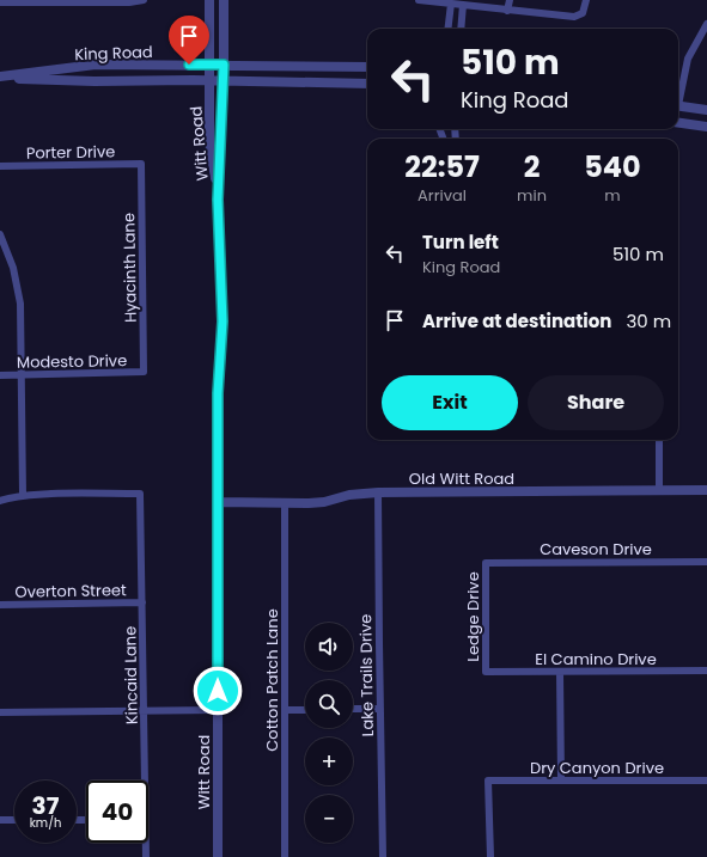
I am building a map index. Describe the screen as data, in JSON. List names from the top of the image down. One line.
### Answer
{"streets":{"street":["King Road","Witt Road","Porter Drive","Hyacinth Lane","Modesto Drive","Old Witt Road","Caveson Drive","Overton Street","Ledge Drive","El Camino Drive","Kincaid Lane","Lake Trails Drive","Cotton Patch Lane","Dry Canyon Drive"]},"crossings":[["King Road","Witt Road"],["Witt Road","Old Witt Road"],["Porter Drive","Hyacinth Lane"],["Hyacinth Lane","Modesto Drive"],["Old Witt Road","Lake Trails Drive"],["Old Witt Road","Cotton Patch Lane"],["Caveson Drive","Ledge Drive"],["Overton Street","Kincaid Lane"],["Ledge Drive","El Camino Drive"]],"page":{"turn":["510 m","King Road"],"eta":["22:57","Arrival","2","min","540","m"],"list":[{"name":"Turn left","note":"King Road","value":"510 m"},{"name":"Arrive at destination","value":"30 m"}],"buttons":["Exit","Share"],"map_buttons":["+","−"],"speed":"37 km/h","limit":"40"}}
